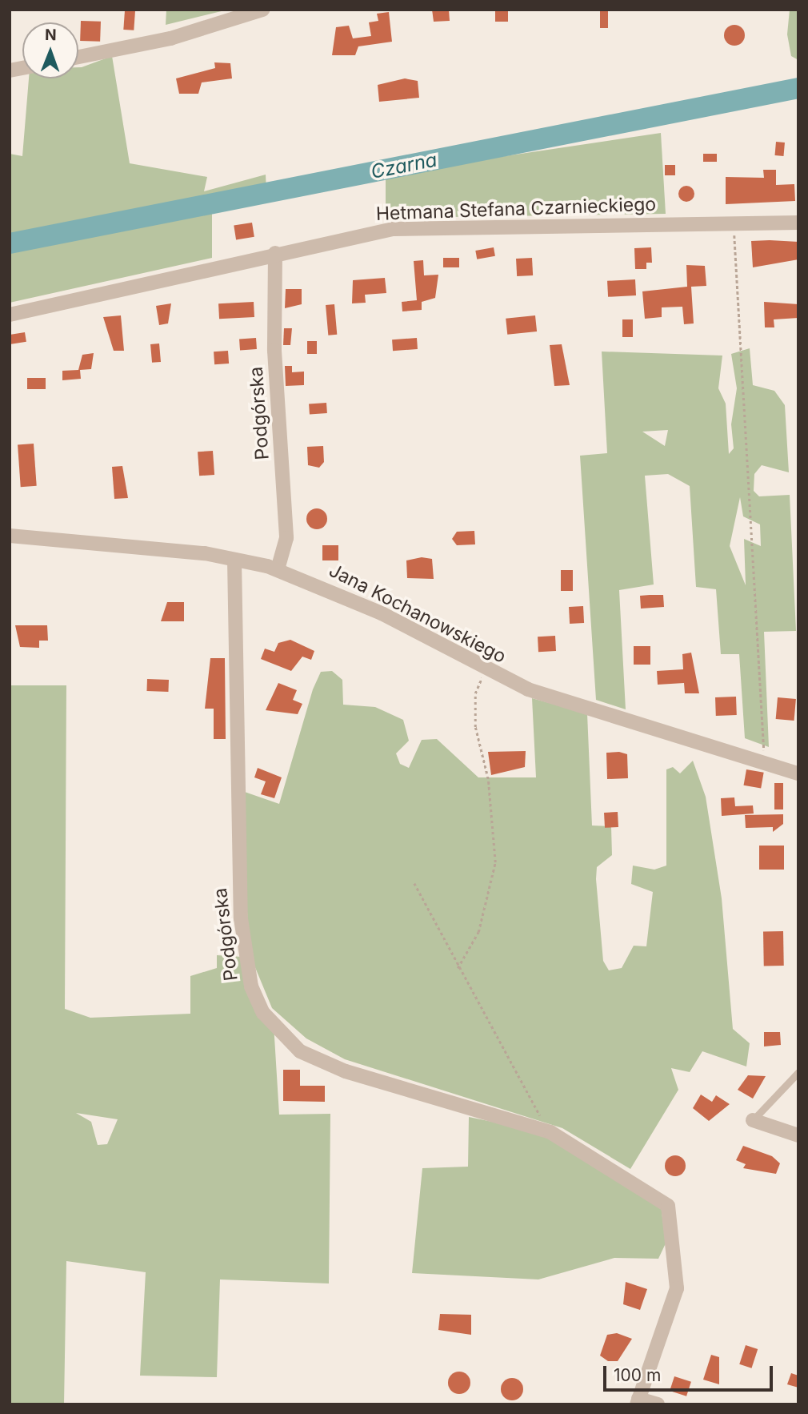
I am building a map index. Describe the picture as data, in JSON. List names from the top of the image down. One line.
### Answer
{"streets":{"street":["Hetmana Stefana Czarnieckiego","Podgórska","Jana Kochanowskiego"]},"crossings":[["Hetmana Stefana Czarnieckiego","Podgórska"],["Podgórska","Jana Kochanowskiego"]],"water":["Czarna"],"scale_bar":"100 m","north":"top"}
